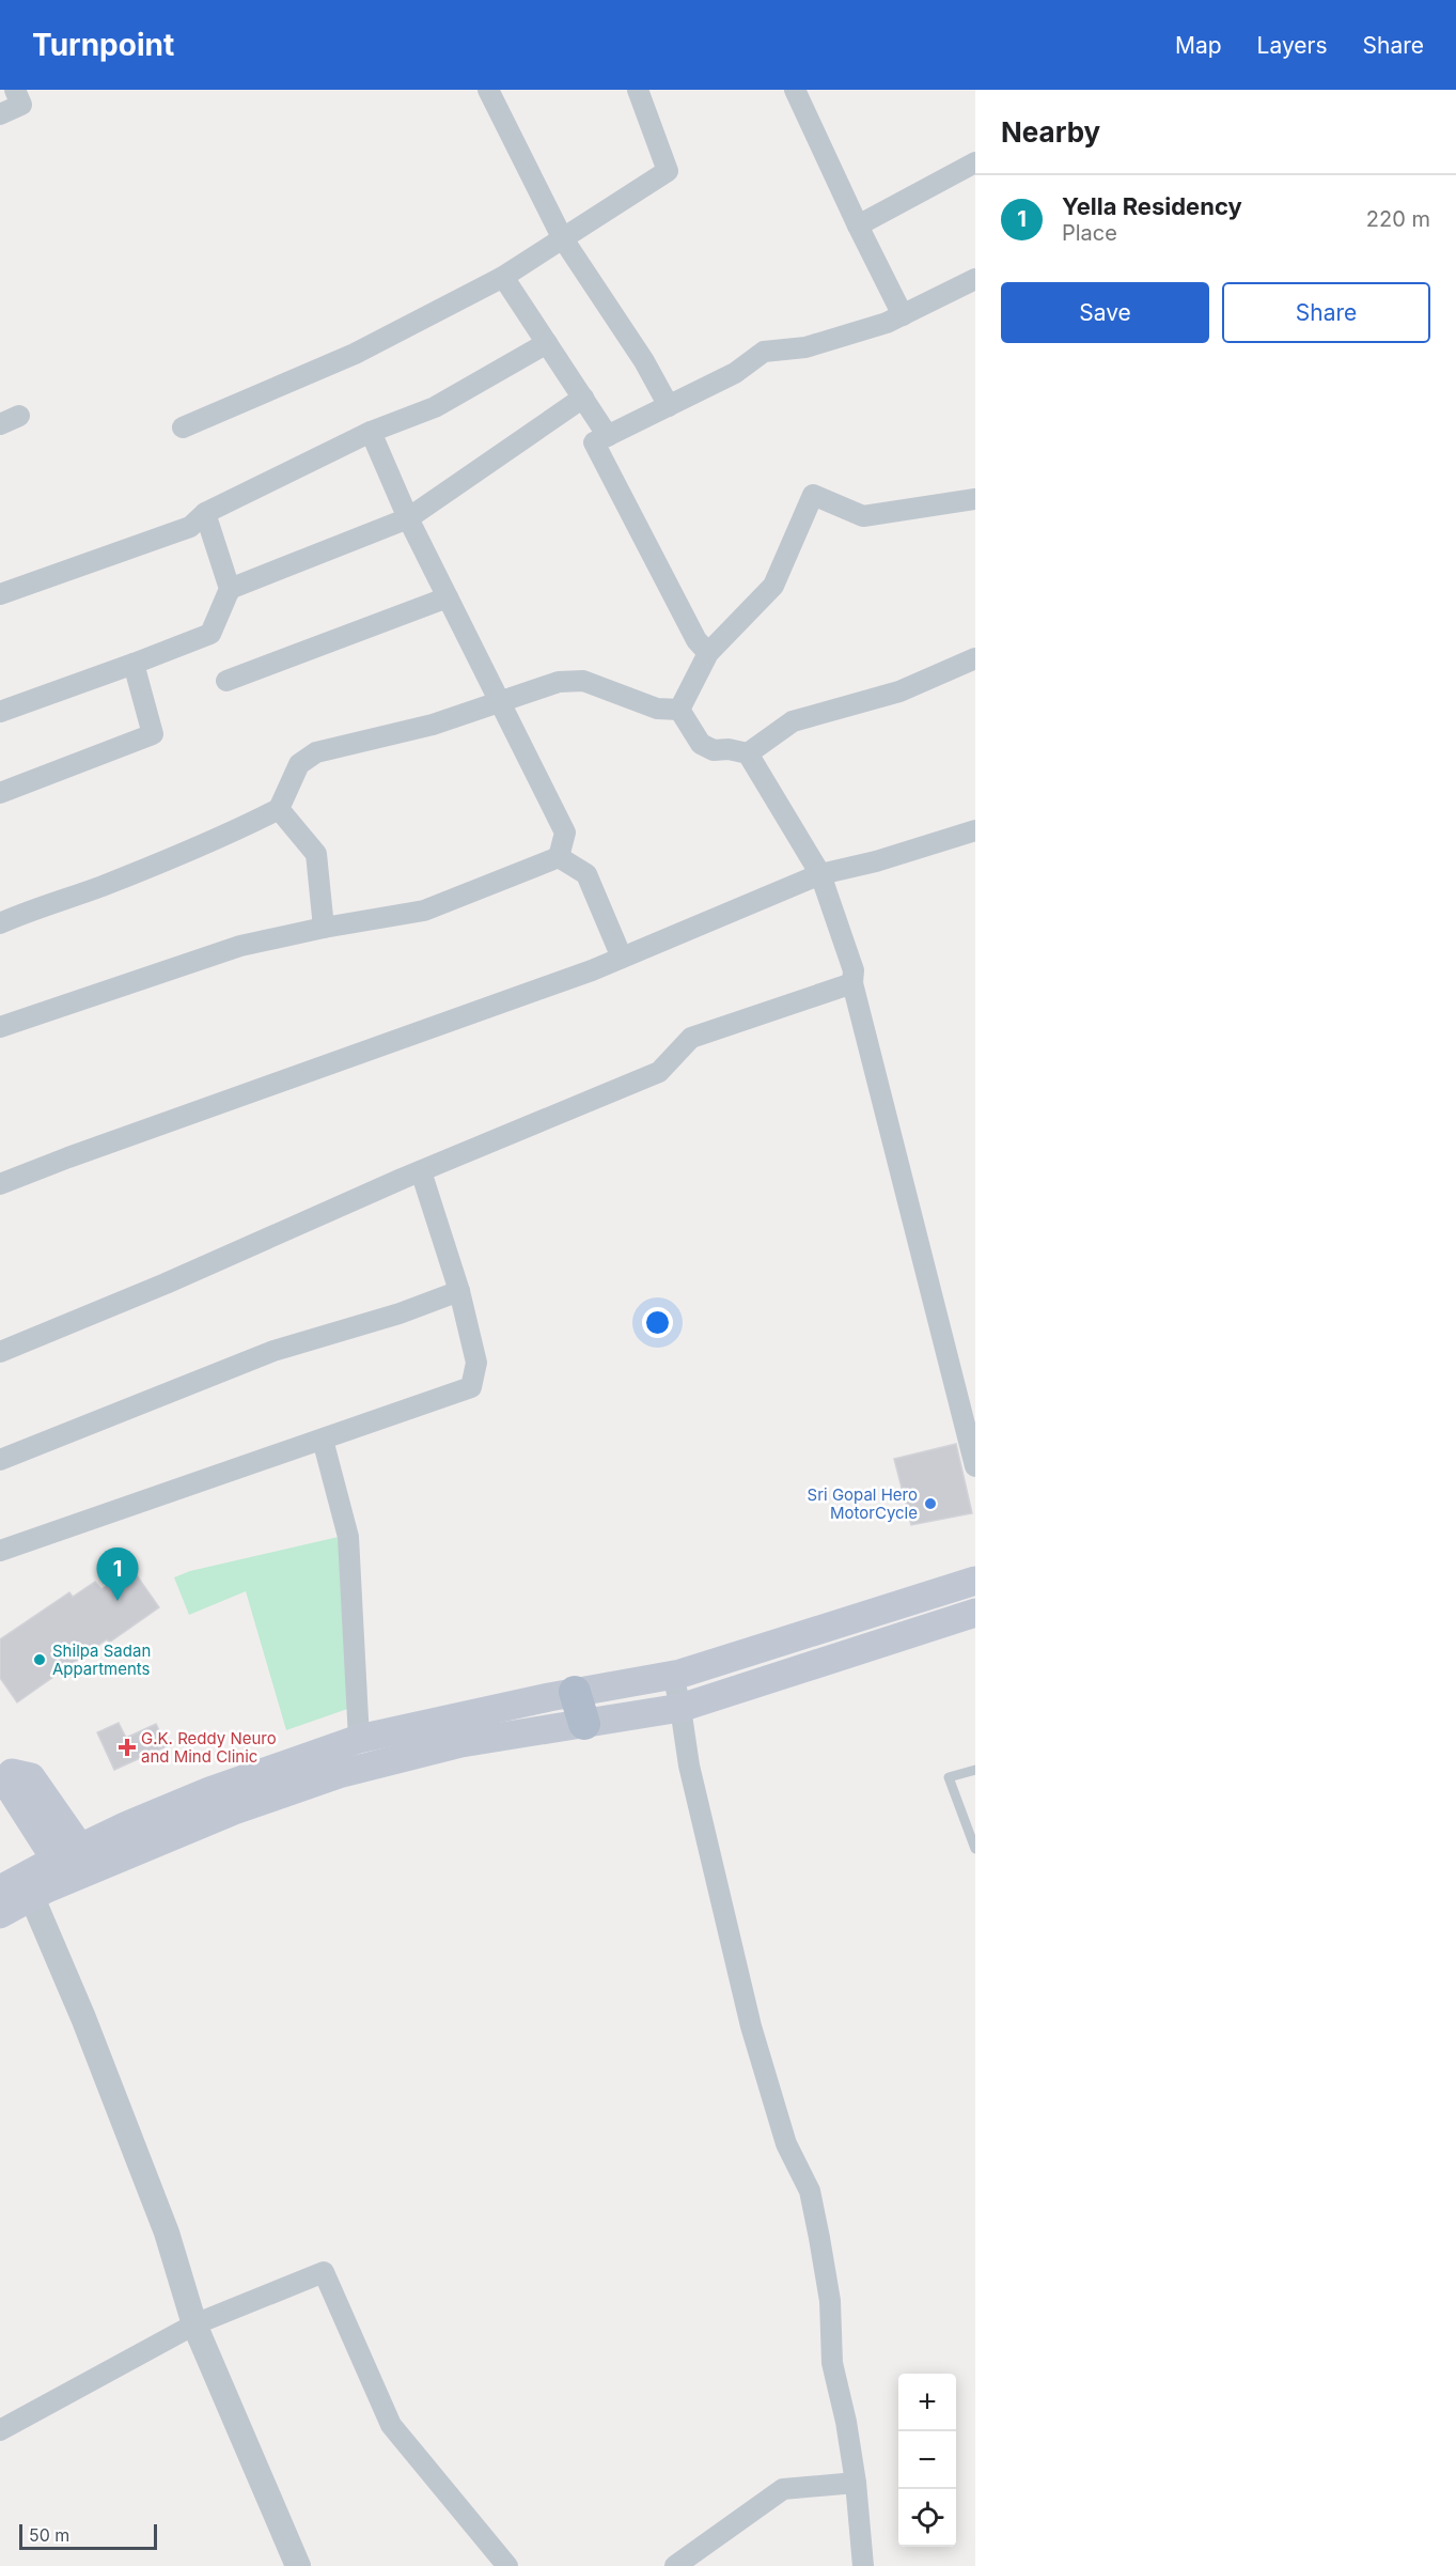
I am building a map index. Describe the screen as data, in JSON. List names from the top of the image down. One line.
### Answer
{"places":{"other":["Sri Gopal Hero MotorCycle","Shilpa Sadan Appartments"],"health":["G.K. Reddy Neuro and Mind Clinic"]},"scale_bar":"50 m","page":{"header":"Turnpoint","nav":["Map","Layers","Share"],"heading":"Nearby","list":[{"mark":"1","name":"Yella Residency","note":"Place","value":"220 m"}],"buttons":["Save","Share"],"pins":"1","map_buttons":["+","−"],"scale":"50 m"}}
